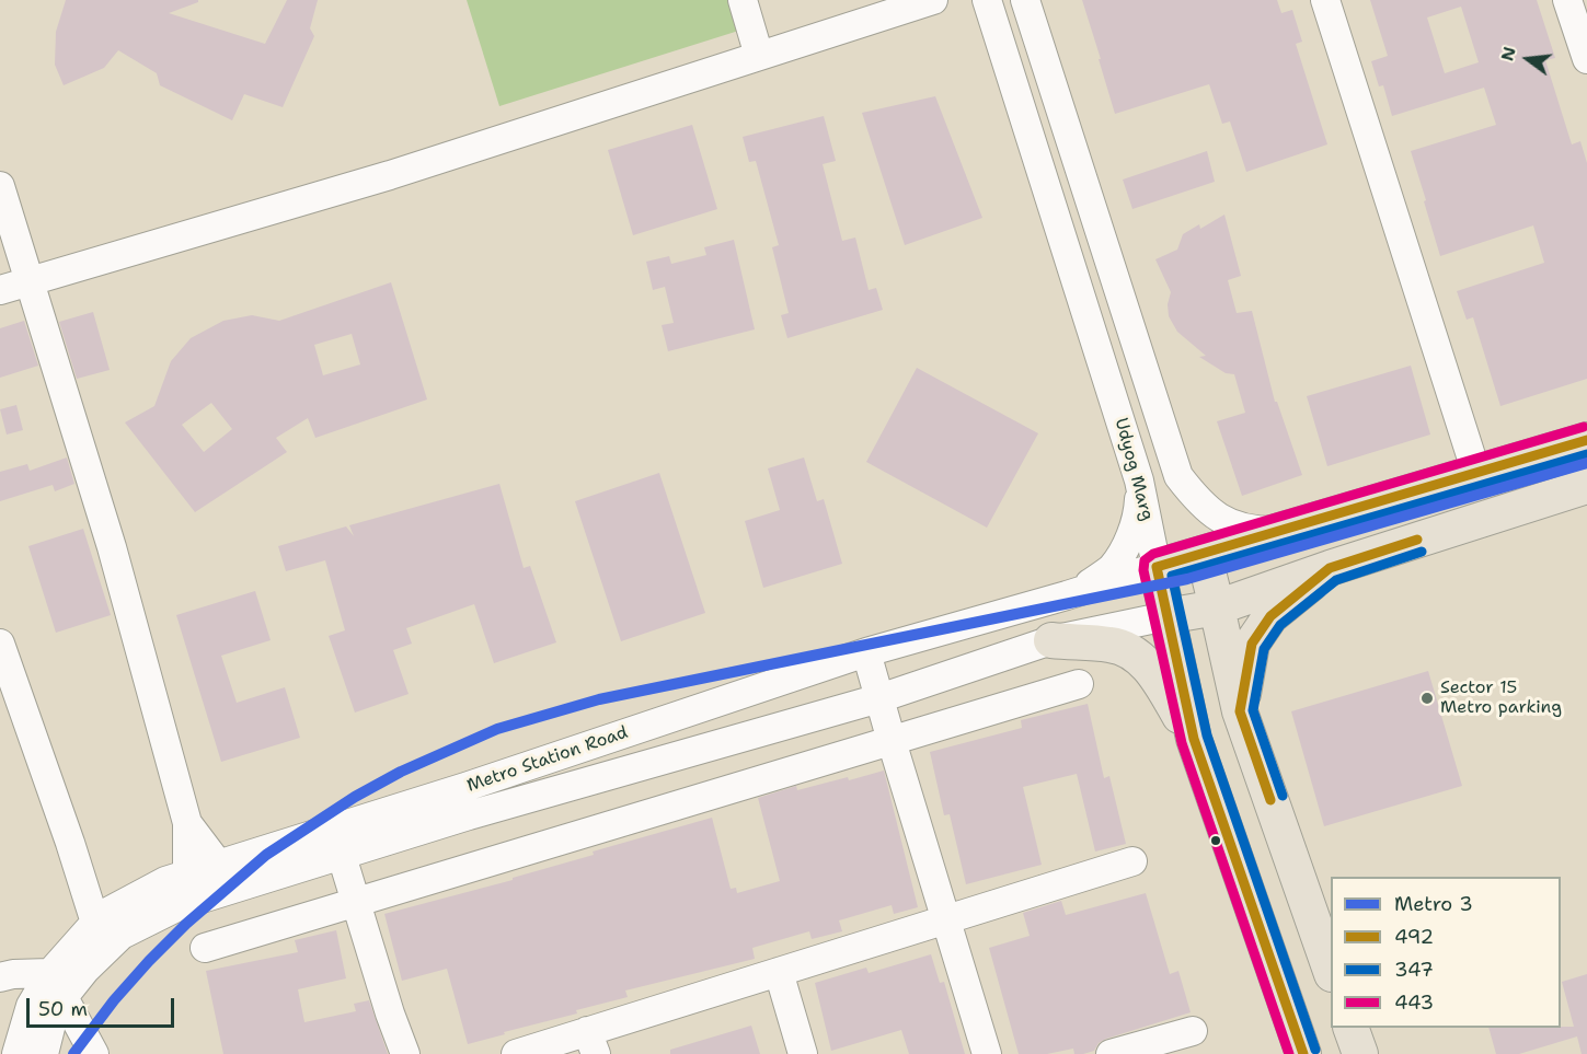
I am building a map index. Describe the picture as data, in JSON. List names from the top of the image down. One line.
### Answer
{"streets":{"main road":["Udyog Marg"],"street":["Metro Station Road"]},"crossings":[["Udyog Marg","Metro Station Road"]],"places":["Sector 15 Metro parking"],"lines":["transit line 443","transit line 492","transit line 347","metro line 3"],"legend":["Metro 3","492","347","443"],"scale_bar":"50 m","north":"left"}
